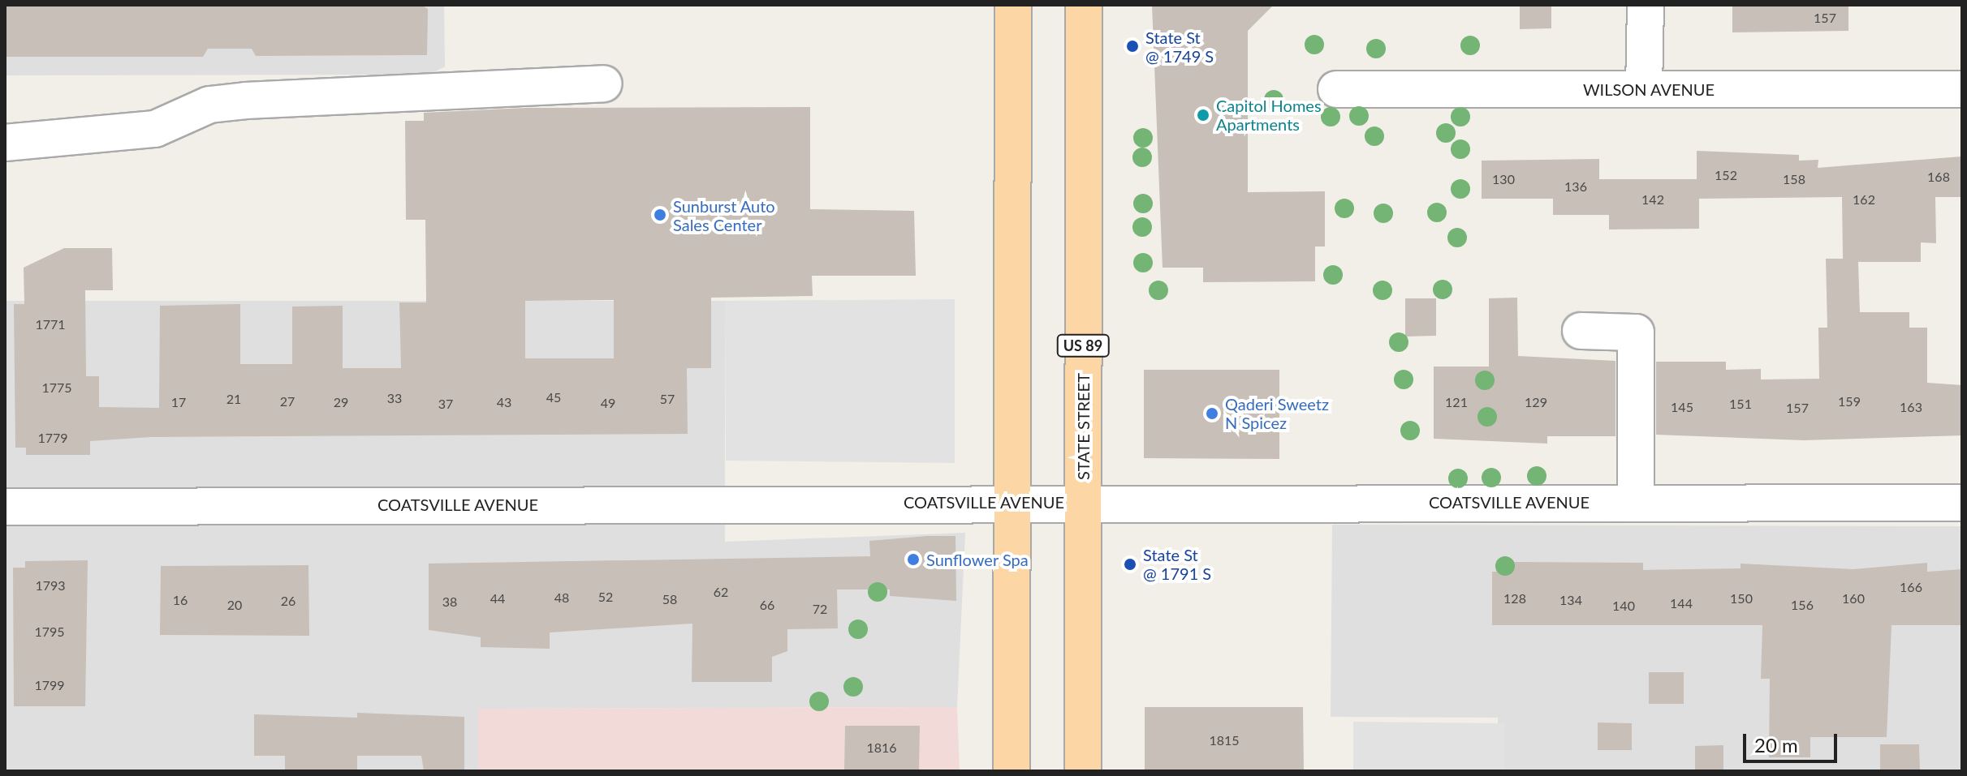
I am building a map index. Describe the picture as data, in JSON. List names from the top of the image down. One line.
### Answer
{"streets":{"main road":["US 89","STATE STREET"],"street":["WILSON AVENUE","COATSVILLE AVENUE"]},"crossings":[["STATE STREET","COATSVILLE AVENUE"]],"places":["State St @ 1749 S","Capitol Homes Apartments","Sunburst Auto Sales Center","Qaderi Sweetz N Spicez","Sunflower Spa","State St @ 1791 S"],"house_numbers":["157","152","168","130","158","136","142","162","1771","1775","45","33","21","57","27","159","17","29","43","121","129","49","37","151","145","163","157","1779","1793","166","62","52","48","44","128","150","160","58","16","134","26","38","144","20","66","156","140","72","1795","1799","1815","1816"],"scale_bar":"20 m"}
